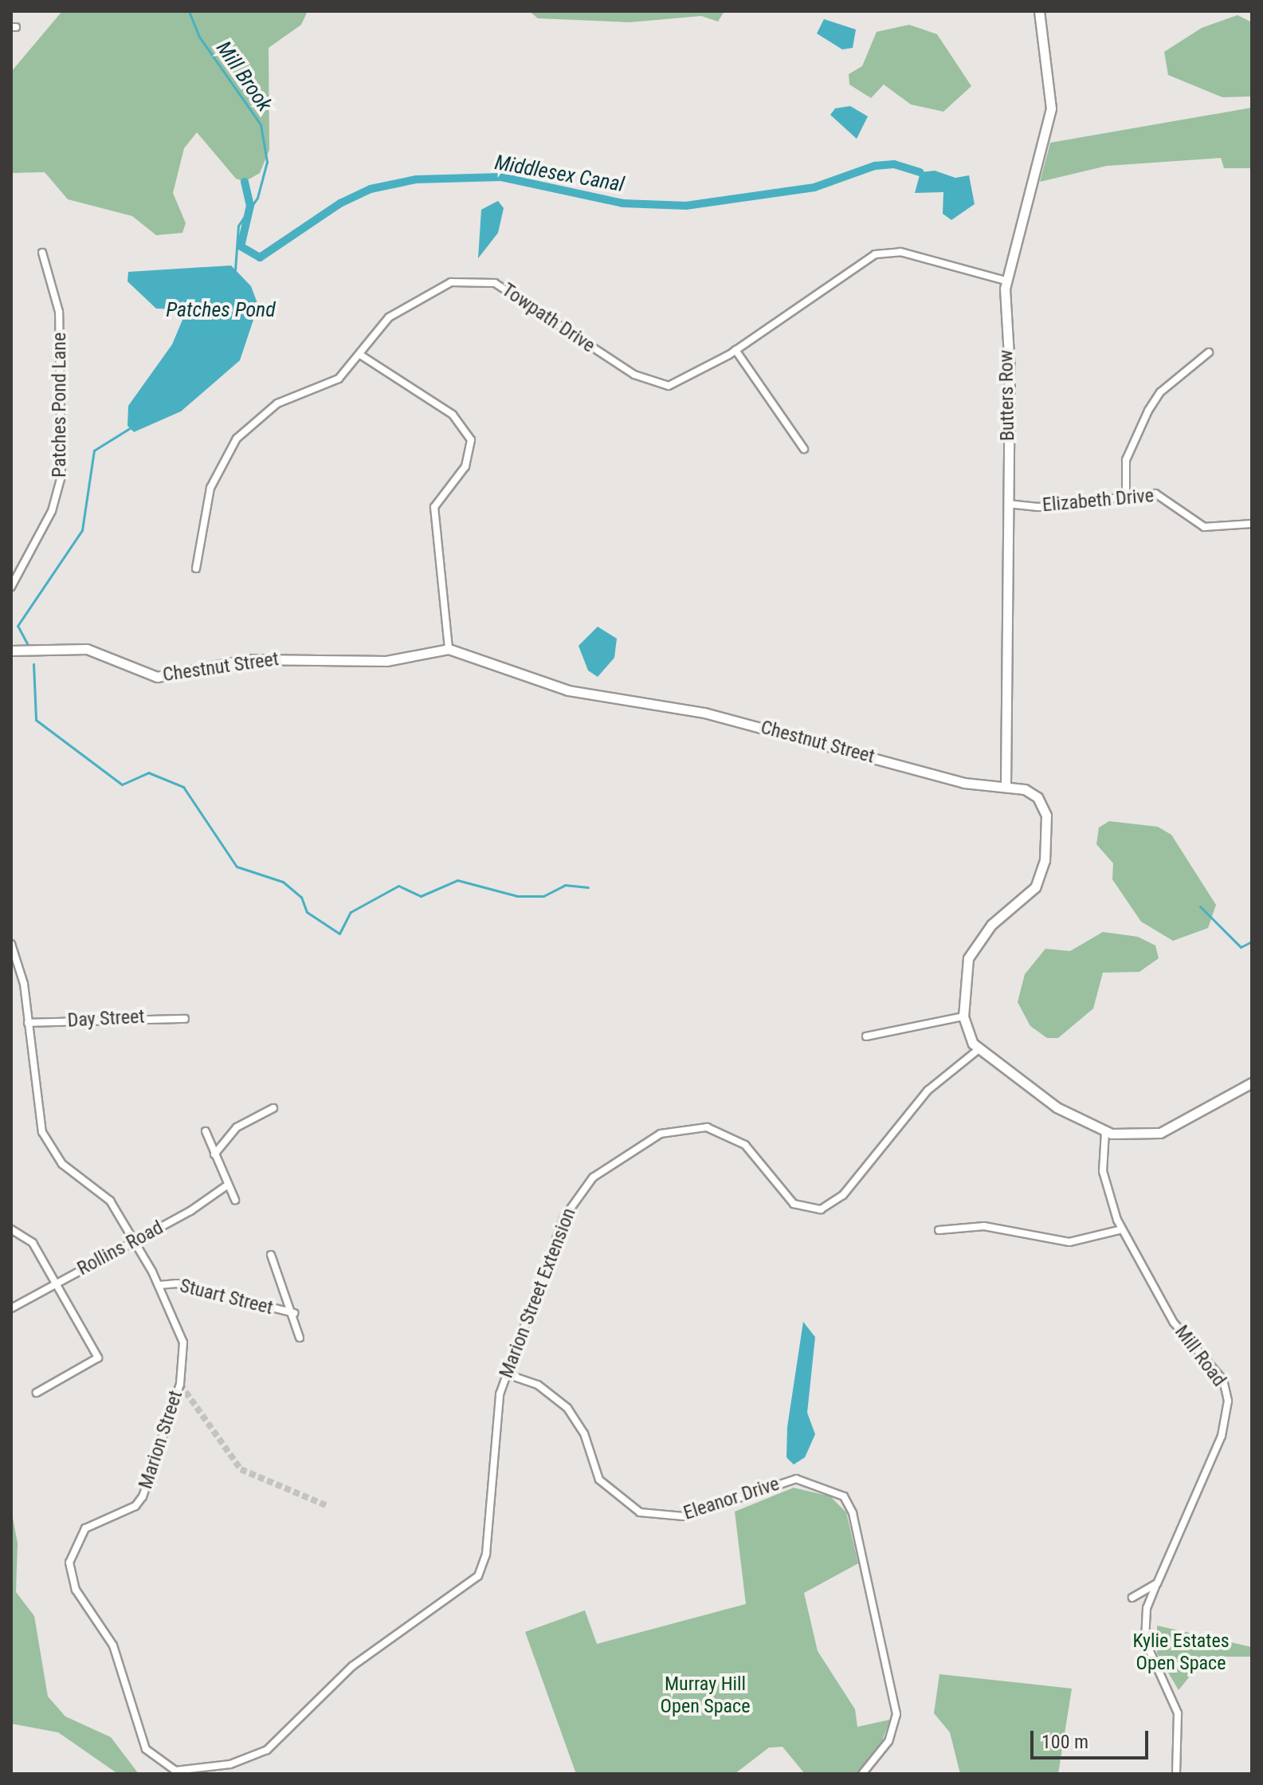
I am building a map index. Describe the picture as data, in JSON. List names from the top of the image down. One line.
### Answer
{"streets":{"street":["Towpath Drive","Butters Row","Patches Pond Lane","Elizabeth Drive","Chestnut Street","Day Street","Rollins Road","Marion Street Extension","Stuart Street","Mill Road","Marion Street","Eleanor Drive"]},"crossings":[["Towpath Drive","Butters Row"],["Butters Row","Elizabeth Drive"],["Butters Row","Chestnut Street"],["Day Street","Marion Street"],["Rollins Road","Marion Street"],["Marion Street Extension","Marion Street"],["Marion Street Extension","Eleanor Drive"],["Stuart Street","Marion Street"]],"water":["Mill Brook","Middlesex Canal","Patches Pond"],"parks":["Kylie Estates Open Space","Murray Hill Open Space"],"scale_bar":"100 m"}
